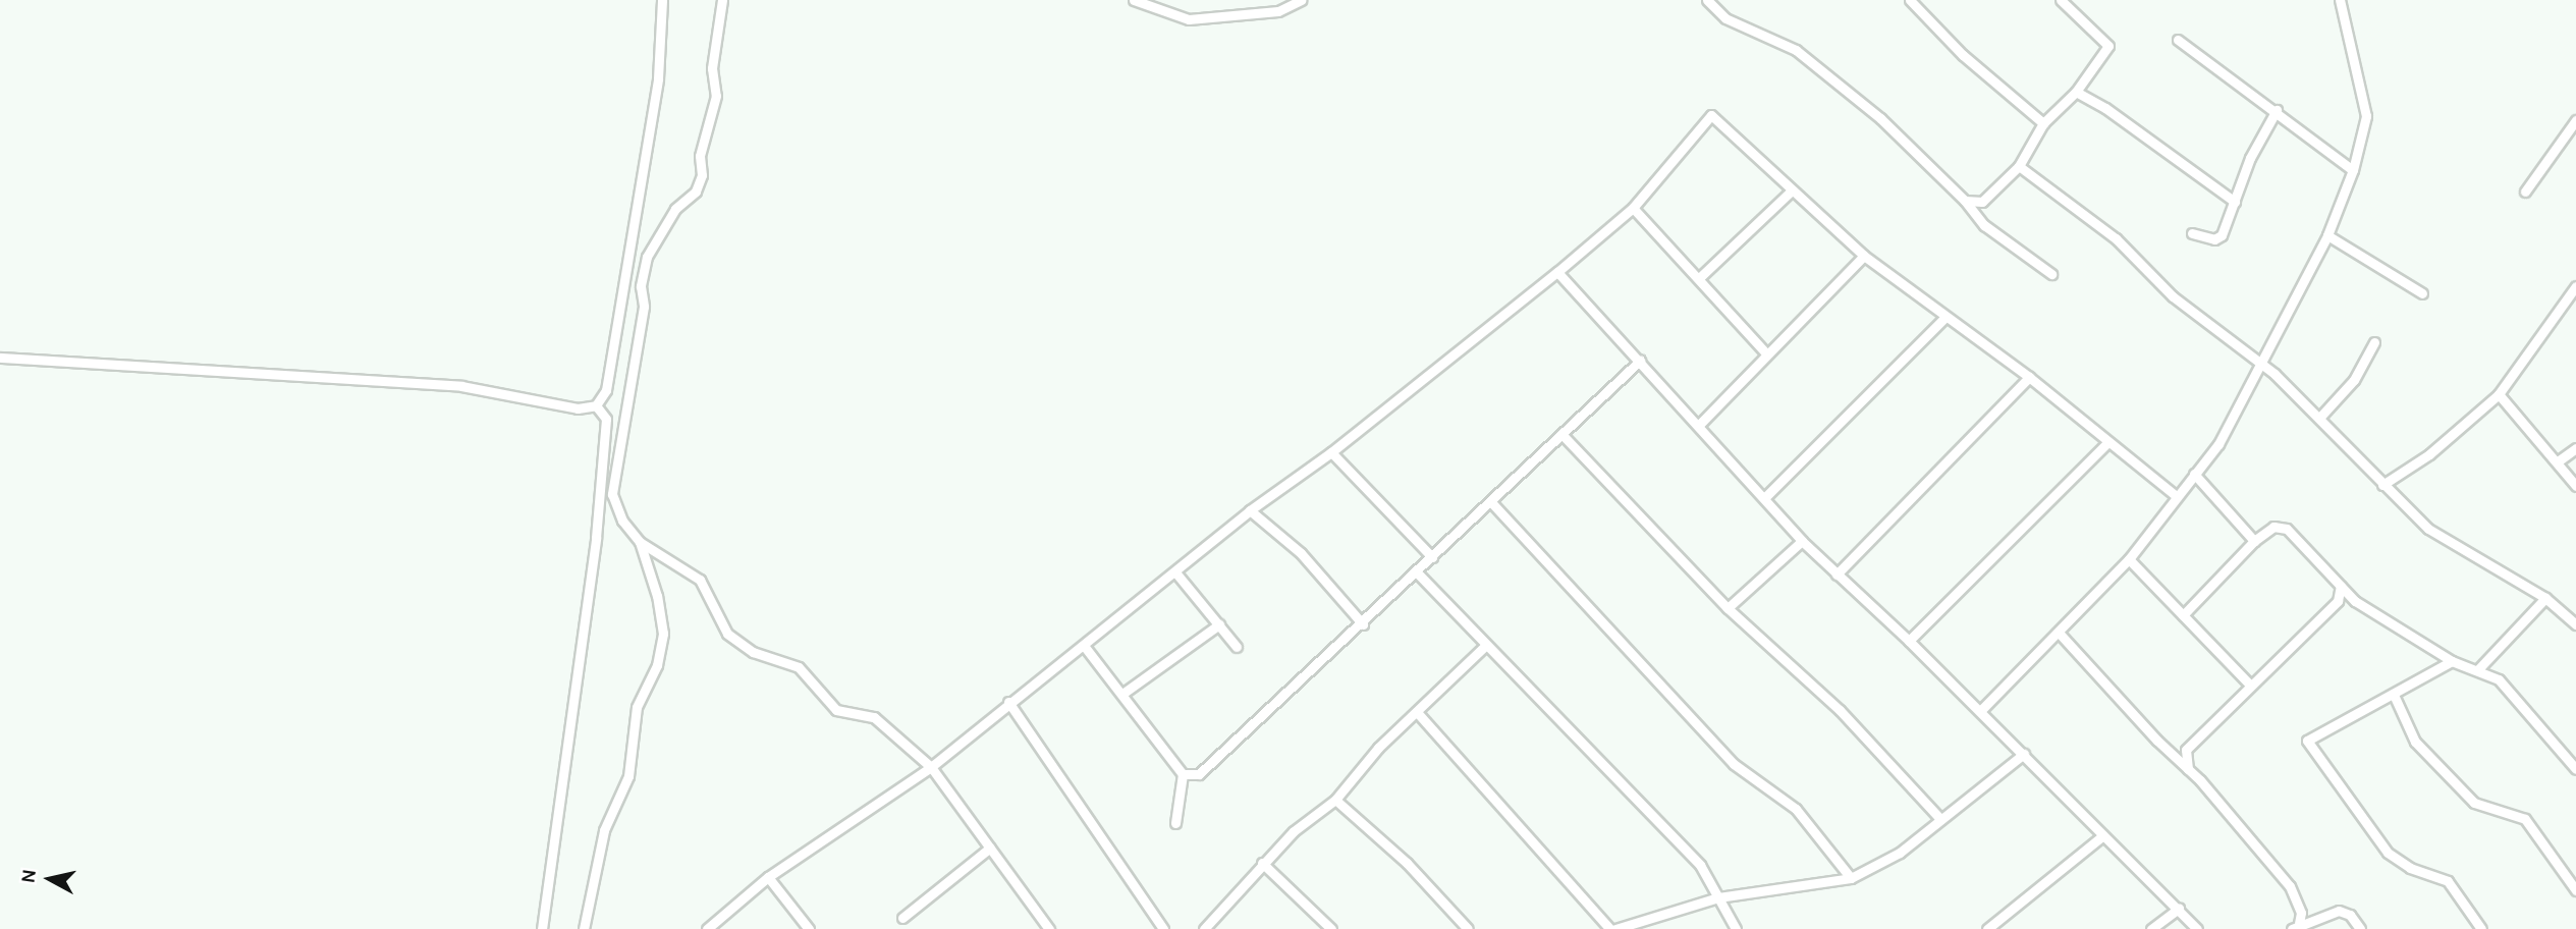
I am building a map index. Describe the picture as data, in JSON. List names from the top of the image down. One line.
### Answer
{"north":"left"}
